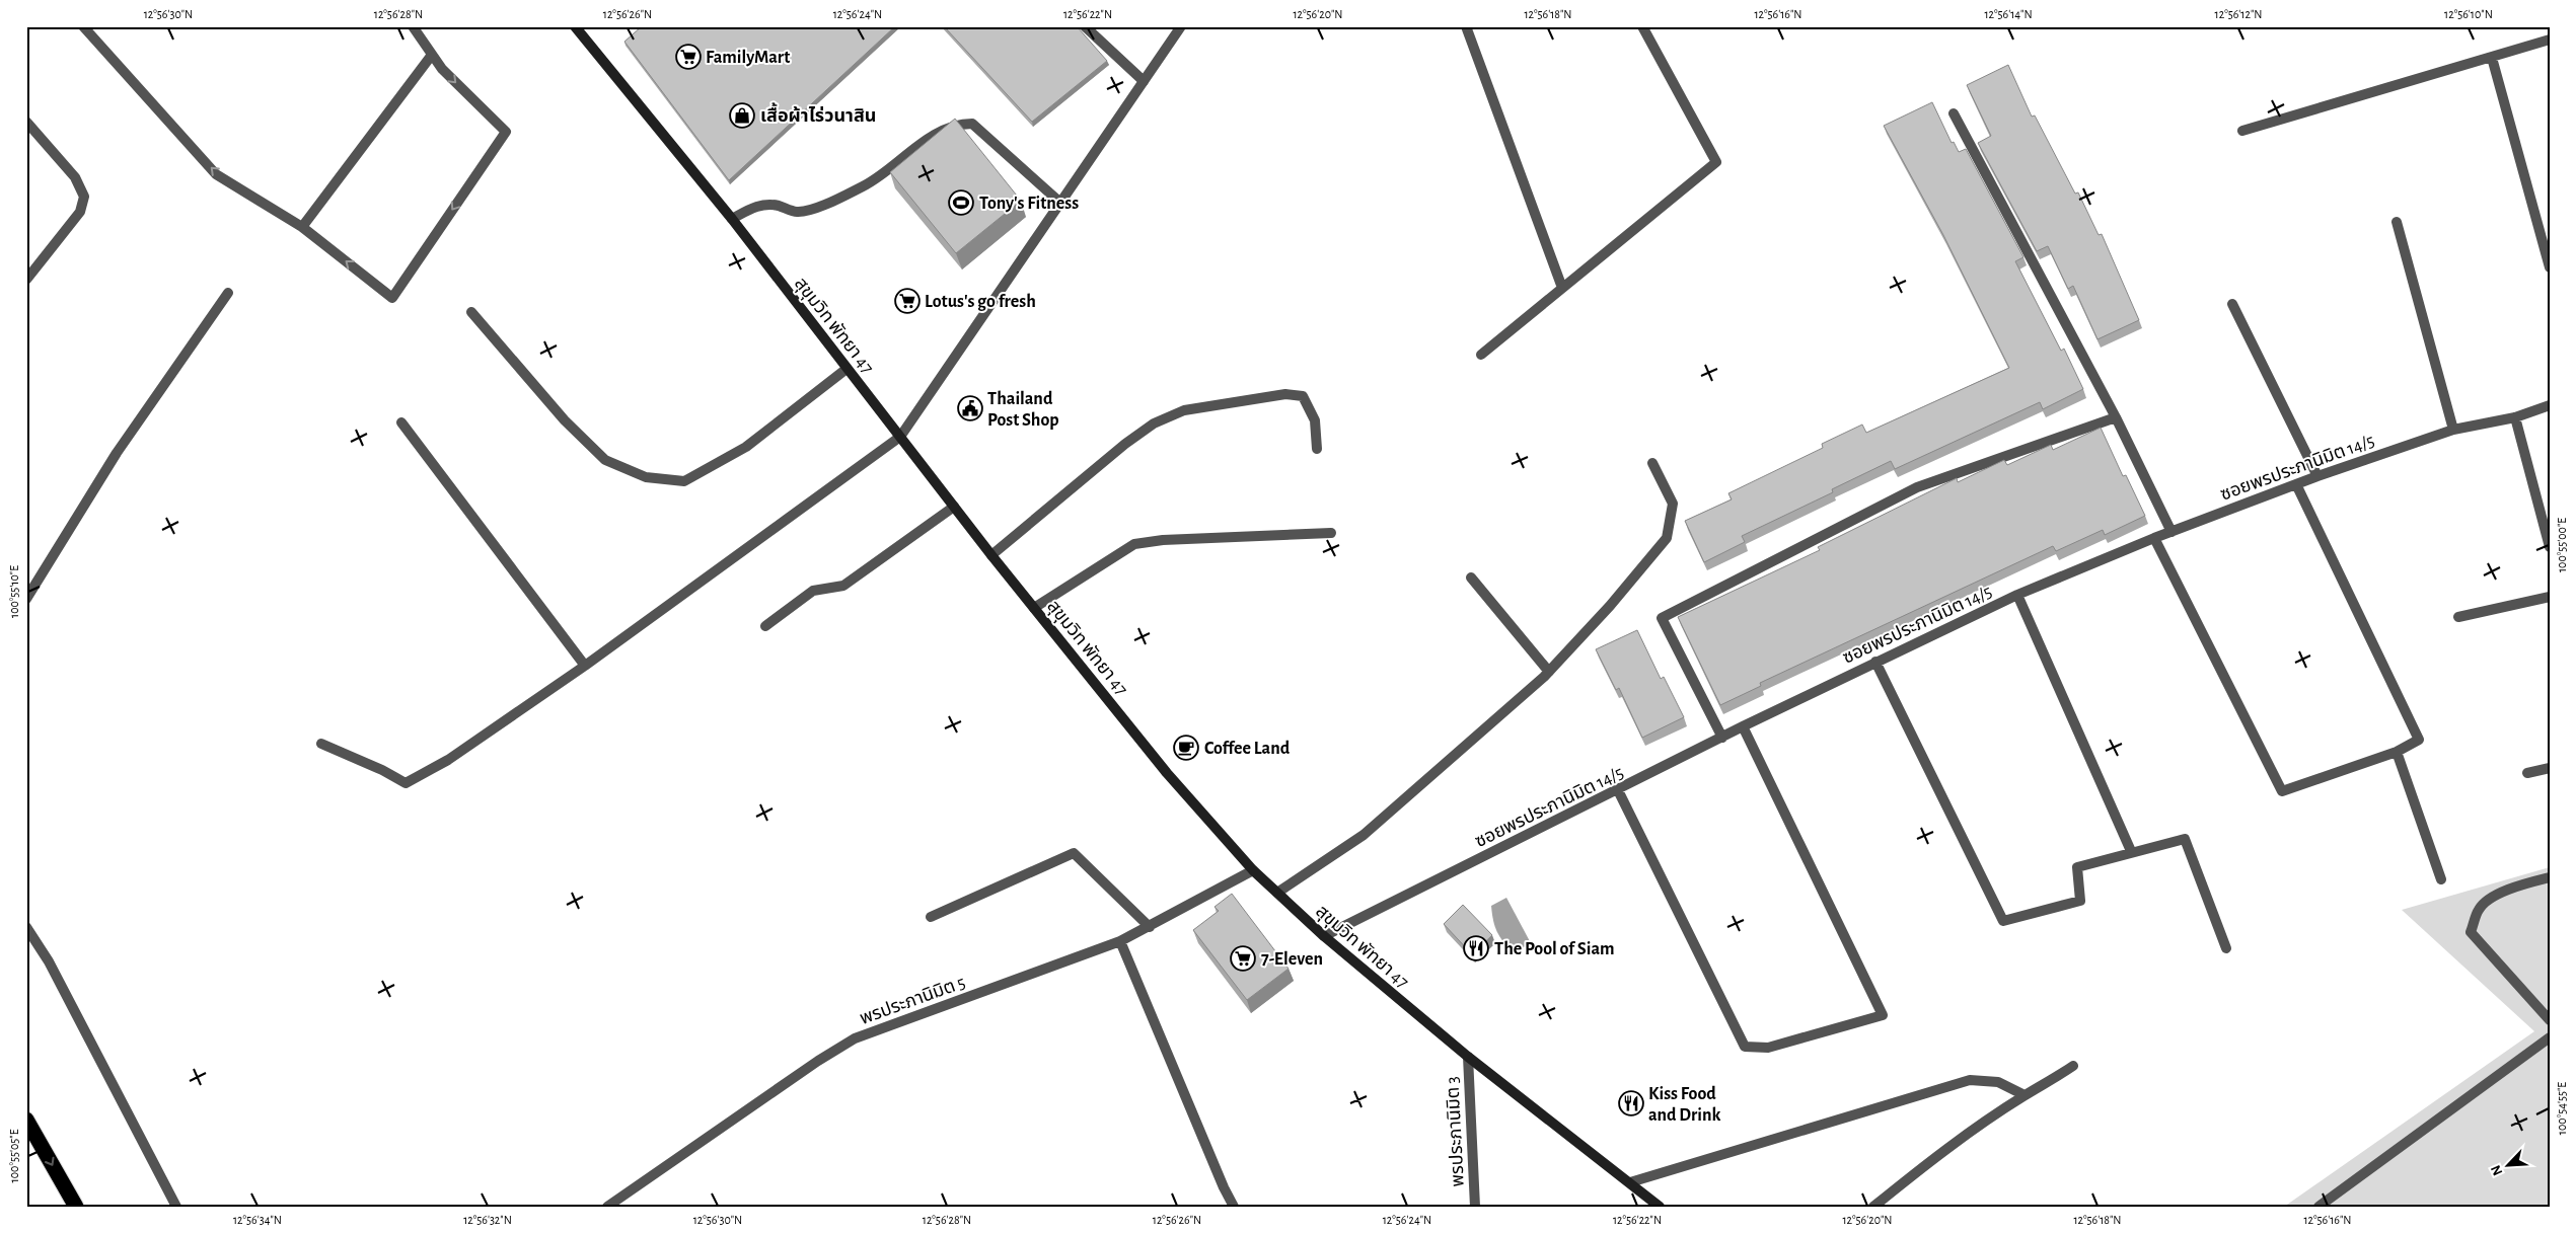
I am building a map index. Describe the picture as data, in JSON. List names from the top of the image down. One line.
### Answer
{"streets":{"street":["สุขุมวิท พัทยา 47","ซอยพรประภานิมิต 14/5","พรประภานิมิต 5","พรประภานิมิต 3"]},"crossings":[["สุขุมวิท พัทยา 47","ซอยพรประภานิมิต 14/5"],["สุขุมวิท พัทยา 47","พรประภานิมิต 5"],["สุขุมวิท พัทยา 47","พรประภานิมิต 3"]],"places":{"supermarket":["FamilyMart","Lotus's go fresh","7-Eleven"],"shop":["เสื้อผ้าไร่วนาสิน"],"sports":["Tony's Fitness"],"public building":["Thailand Post Shop"],"cafe":["Coffee Land"],"restaurant":["The Pool of Siam","Kiss Food and Drink"]},"north":"bottom left","coordinates":["12°56'30\"N","12°56'28\"N","12°56'26\"N","12°56'24\"N","12°56'22\"N","12°56'20\"N","12°56'18\"N","12°56'16\"N","12°56'14\"N","12°56'12\"N","12°56'10\"N","100°55'00\"E","100°55'10\"E","100°54'55\"E","100°55'05\"E","12°56'34\"N","12°56'32\"N"]}
